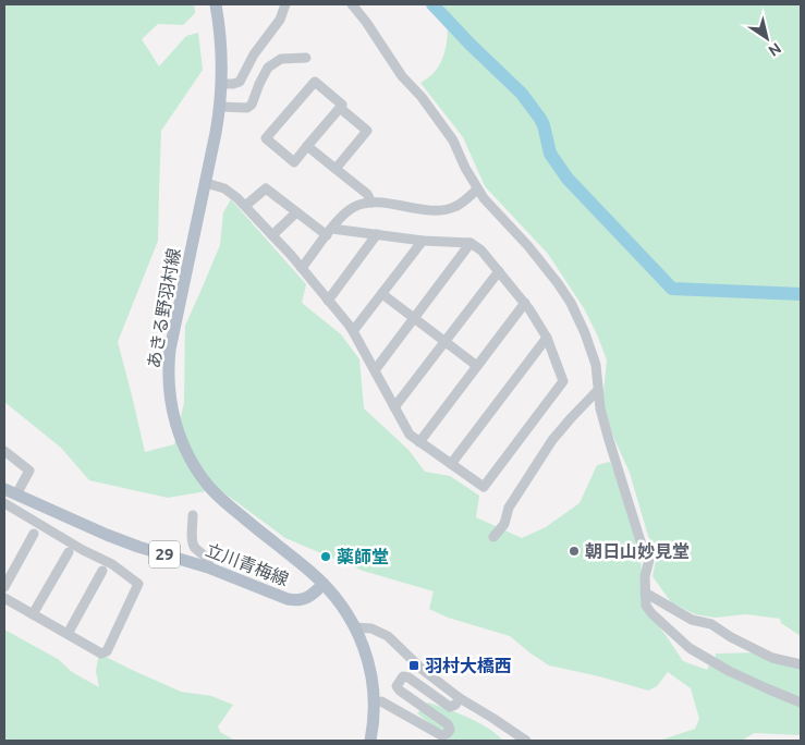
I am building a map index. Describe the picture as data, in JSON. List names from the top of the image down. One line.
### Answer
{"streets":{"main road":["あきる野羽村線","29","立川青梅線"]},"crossings":[["あきる野羽村線","立川青梅線"]],"places":{"other":["朝日山妙見堂","薬師堂"],"transit":["羽村大橋西"]},"north":"bottom right"}
